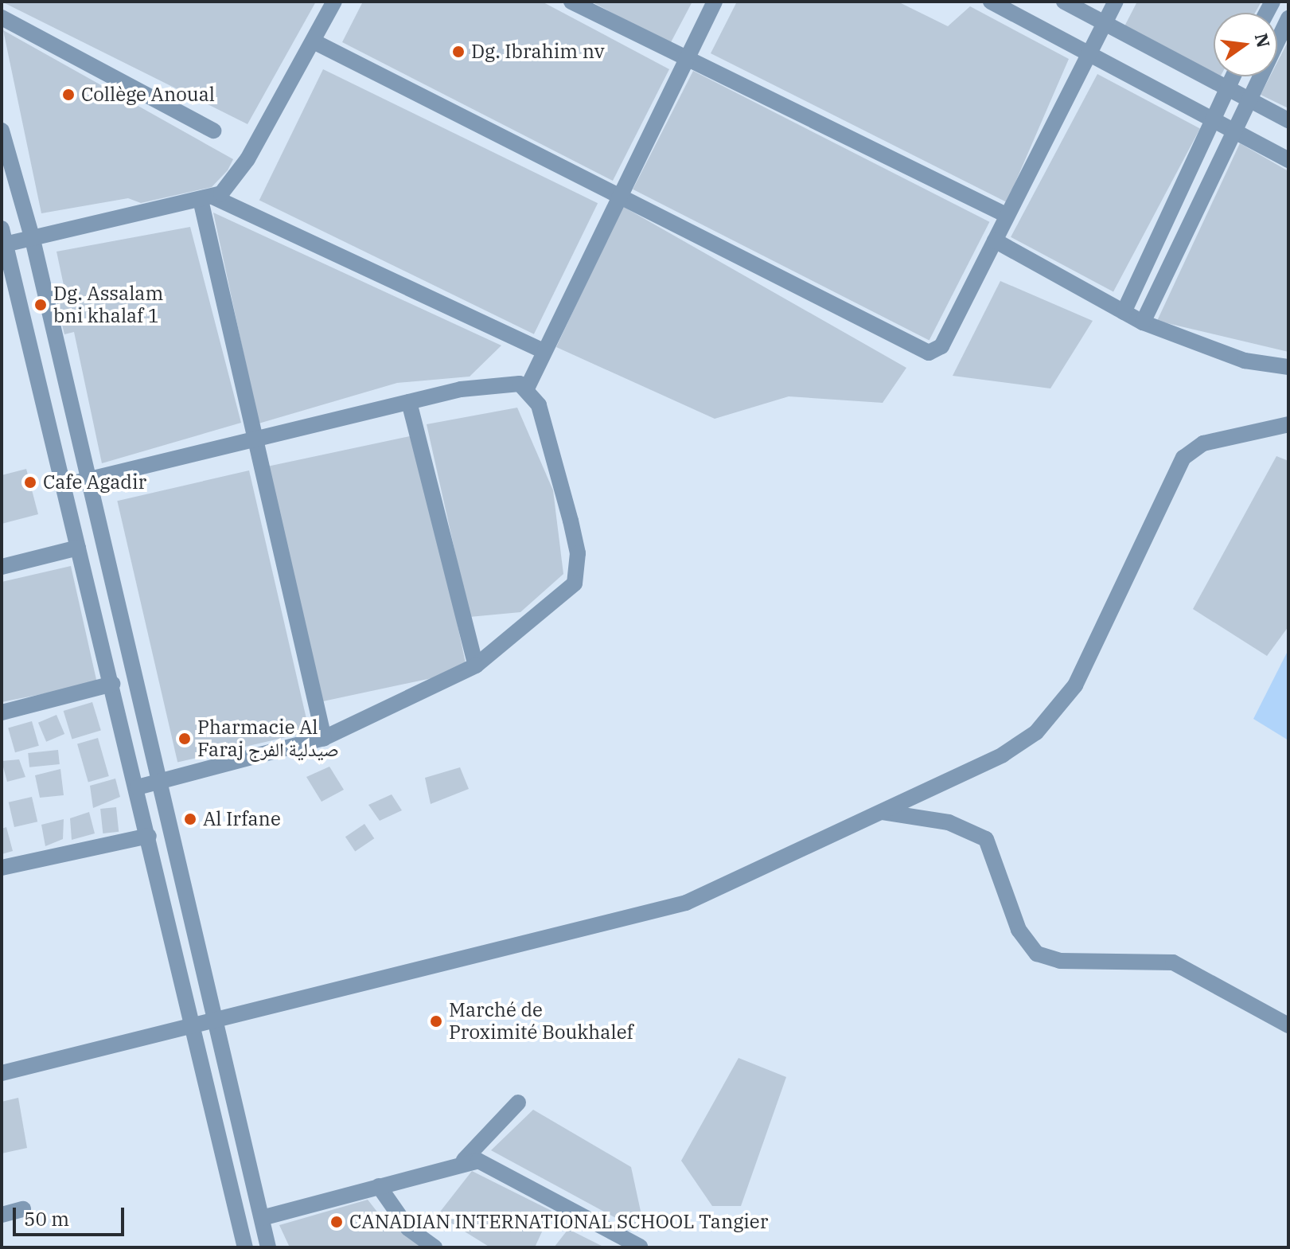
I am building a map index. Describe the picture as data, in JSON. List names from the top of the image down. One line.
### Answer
{"places":["Dg. Ibrahim nv","Collège Anoual","Dg. Assalam bni khalaf 1","Cafe Agadir","Pharmacie Al Faraj صيدلية الفرج","Al Irfane","Marché de Proximité Boukhalef","CANADIAN INTERNATIONAL SCHOOL Tangier"],"scale_bar":"50 m","north":"right"}
